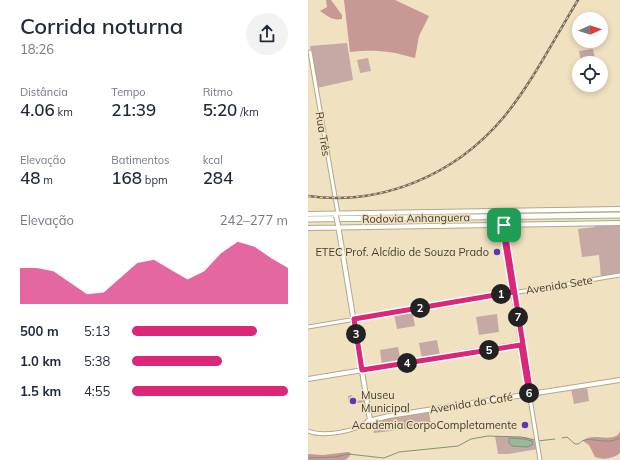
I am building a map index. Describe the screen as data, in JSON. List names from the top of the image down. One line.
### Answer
{"streets":{"highway":["Rodovia Anhanguera"],"main road":["Rua Três","Avenida do Café"],"street":["Avenida Sete"]},"crossings":[["Rua Três","Avenida Sete"],["Rua Três","Avenida do Café"]],"places":["ETEC Prof. Alcídio de Souza Prado","Museu Municipal","Academia CorpoCompletamente"],"north":"right","page":{"heading":["Corrida noturna","18:26"],"stats":[["Distância","4.06 km"],["Tempo","21:39"],["Ritmo","5:20 /km"],["Elevação","48 m"],["Batimentos","168 bpm"],["kcal","284"]],"chart":["Elevação","242–277 m"],"pins":["1","2","7","3","5","4","6"],"list":[{"name":"500 m","note":"5:13"},{"name":"1.0 km","note":"5:38"},{"name":"1.5 km","note":"4:55"}]}}
